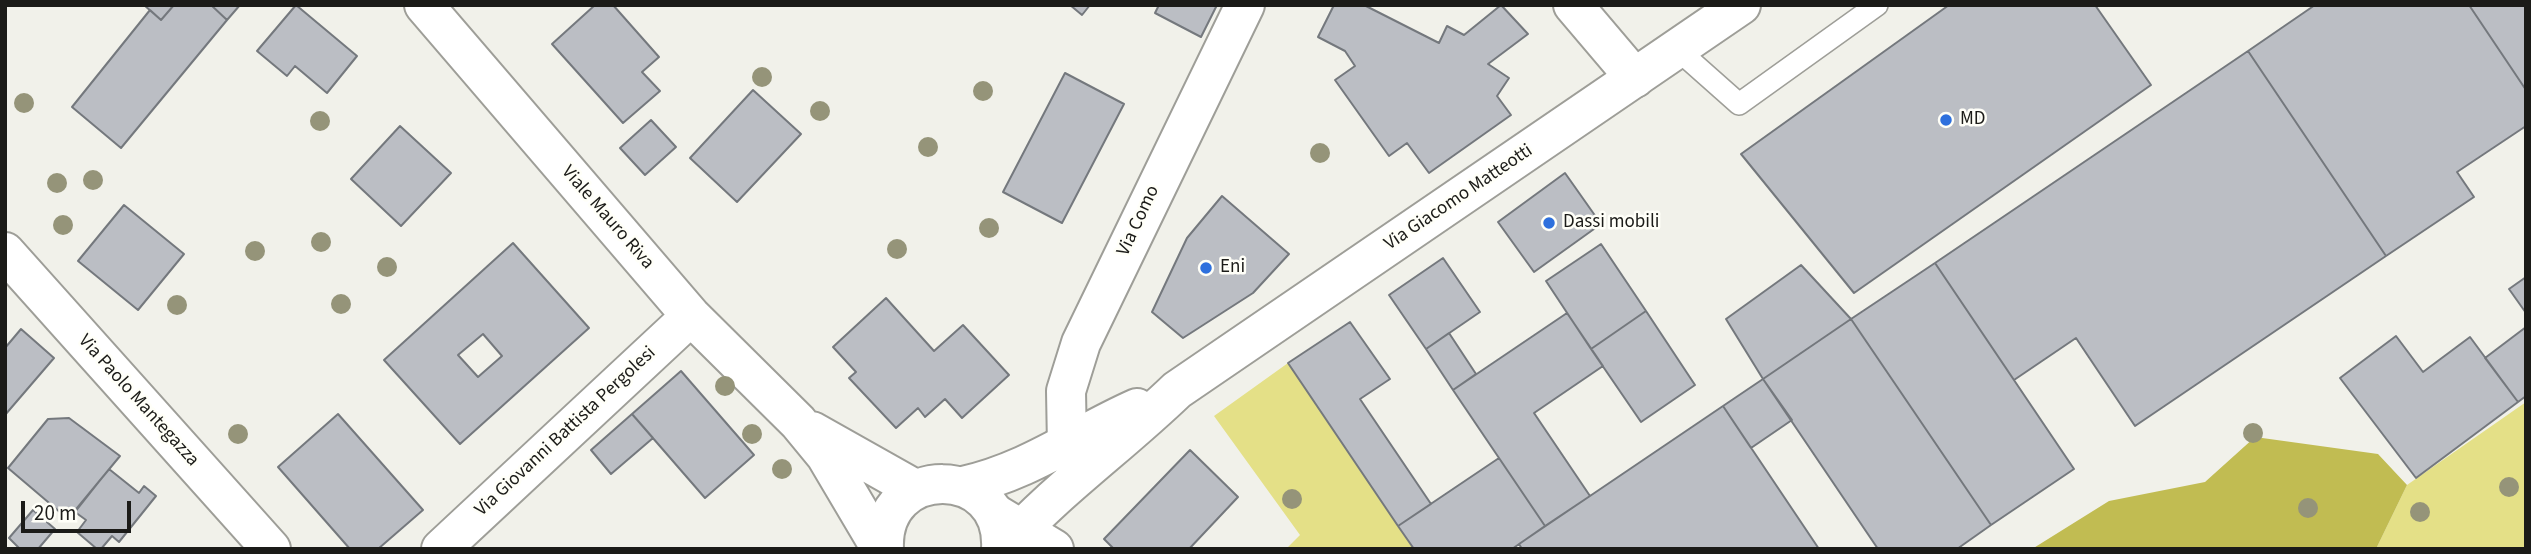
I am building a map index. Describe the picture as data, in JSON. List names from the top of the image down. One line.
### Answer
{"streets":{"street":["Via Giacomo Matteotti","Viale Mauro Riva","Via Como","Via Paolo Mantegazza","Via Giovanni Battista Pergolesi"]},"crossings":[["Via Giacomo Matteotti","Viale Mauro Riva"],["Via Giacomo Matteotti","Via Como"],["Viale Mauro Riva","Via Giovanni Battista Pergolesi"]],"places":["MD","Dassi mobili","Eni"],"scale_bar":"20 m"}
